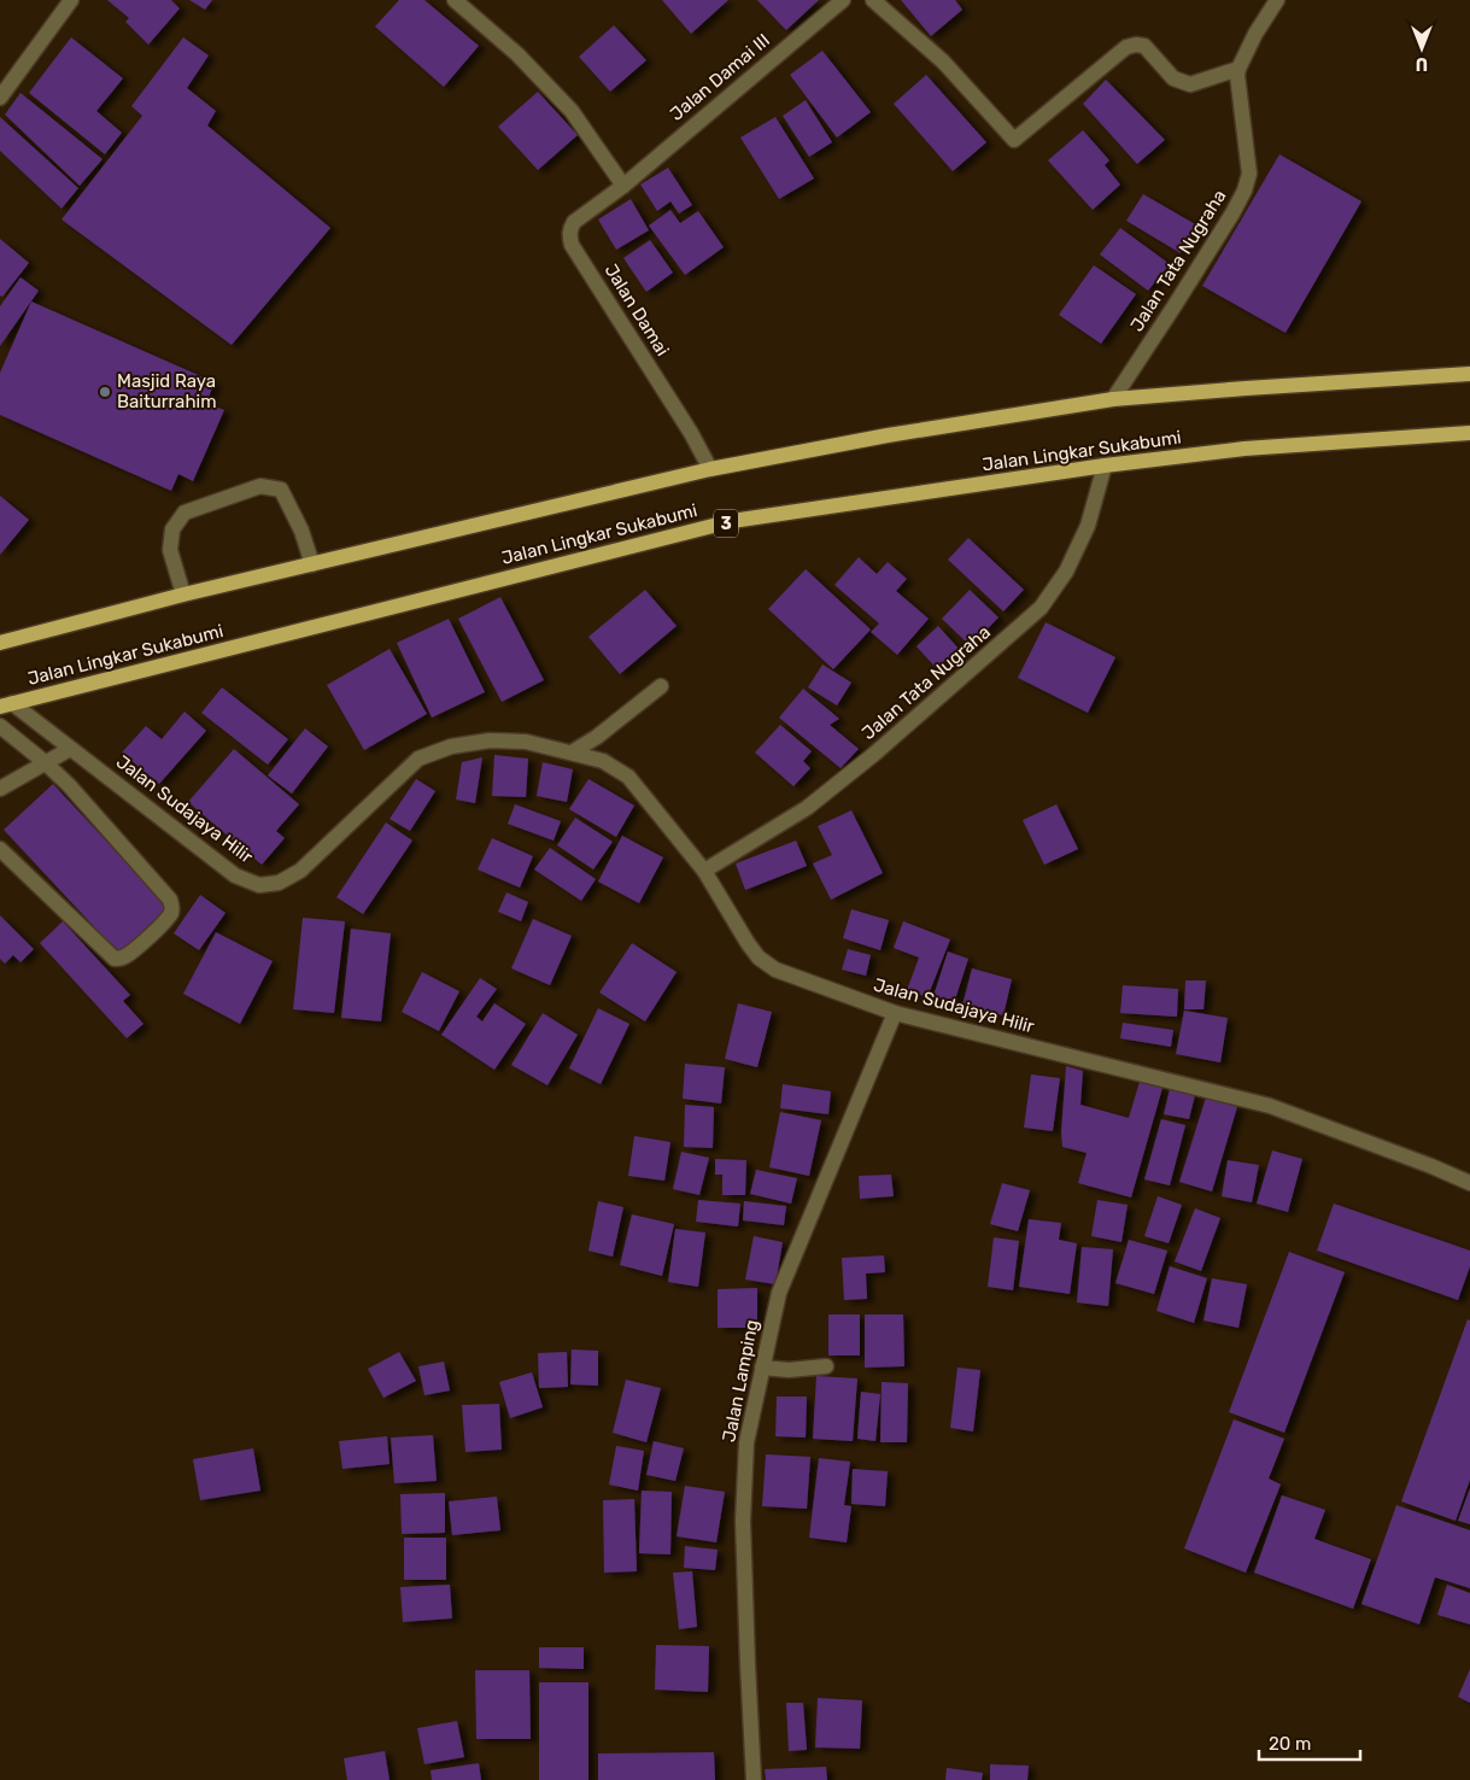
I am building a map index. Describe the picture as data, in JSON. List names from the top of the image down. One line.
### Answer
{"streets":{"main road":["Jalan Lingkar Sukabumi","3"],"street":["Jalan Damai III","Jalan Tata Nugraha","Jalan Damai","Jalan Sudajaya Hilir","Jalan Lamping"]},"crossings":[["Jalan Damai III","Jalan Damai"],["Jalan Tata Nugraha","Jalan Lingkar Sukabumi"],["Jalan Tata Nugraha","Jalan Sudajaya Hilir"],["Jalan Damai","Jalan Lingkar Sukabumi"],["Jalan Lingkar Sukabumi","Jalan Sudajaya Hilir"],["Jalan Sudajaya Hilir","Jalan Lamping"]],"places":["Masjid Raya Baiturrahim"],"scale_bar":"20 m","north":"bottom"}
